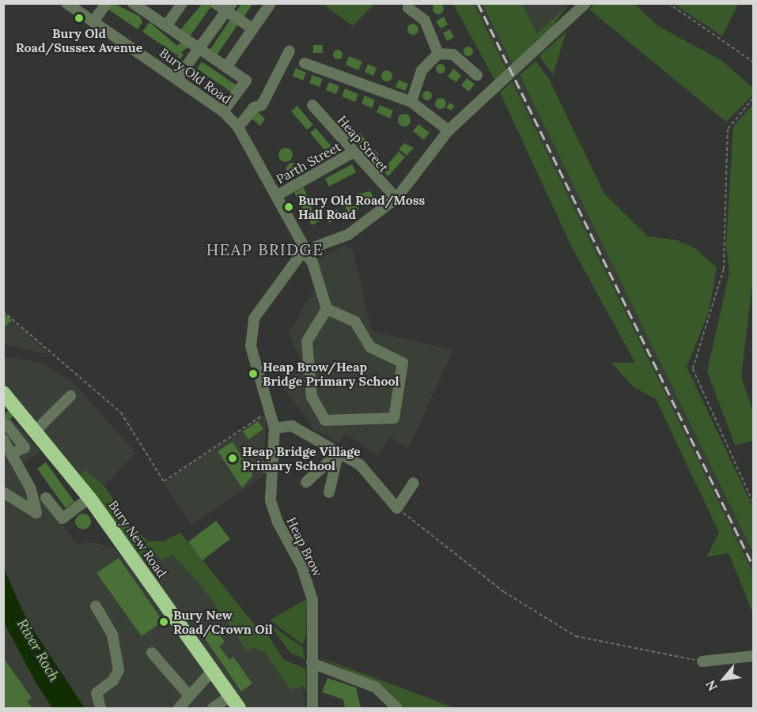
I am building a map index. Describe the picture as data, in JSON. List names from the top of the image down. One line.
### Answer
{"streets":{"highway":["Bury New Road"],"street":["Bury Old Road","Heap Street","Parth Street","Heap Brow"]},"crossings":[["Bury Old Road","Parth Street"],["Bury Old Road","Heap Brow"],["Heap Street","Parth Street"]],"districts":["HEAP BRIDGE"],"water":["River Roch"],"places":["Bury Old Road/Sussex Avenue","Bury Old Road/Moss Hall Road","Heap Brow/Heap Bridge Primary School","Heap Bridge Village Primary School","Bury New Road/Crown Oil"],"north":"bottom left"}
